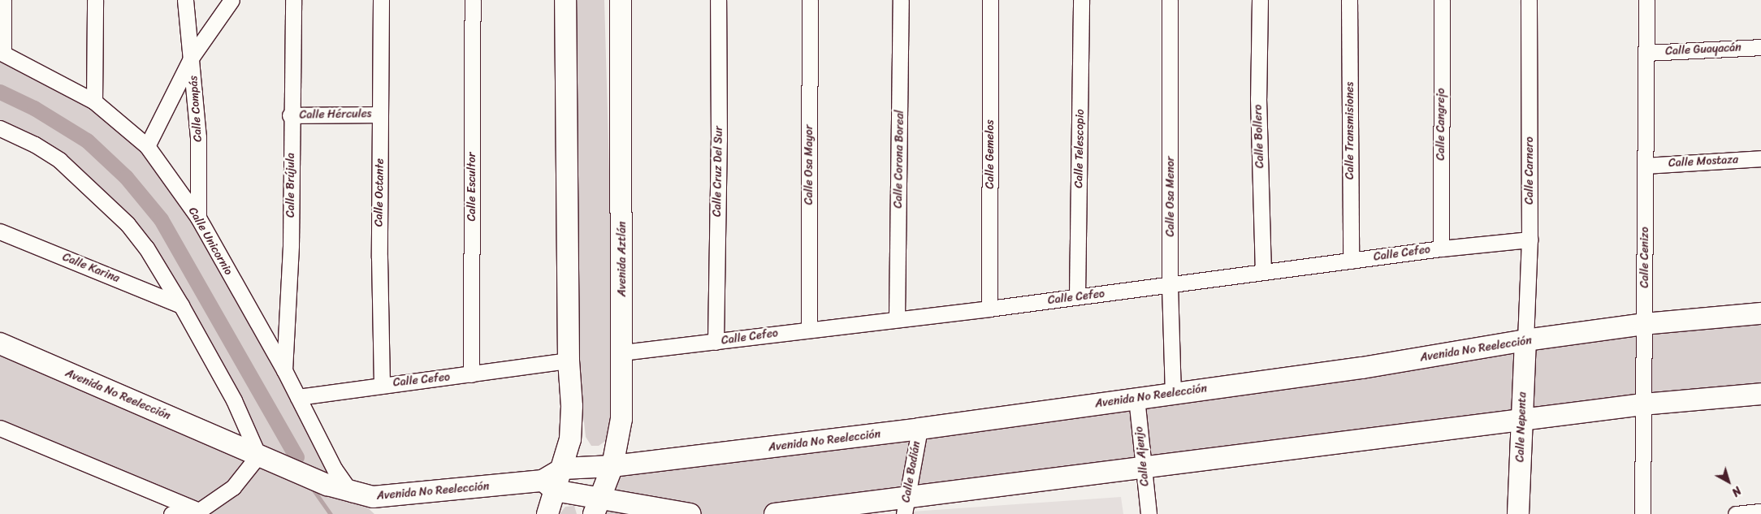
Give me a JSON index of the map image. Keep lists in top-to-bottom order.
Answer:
{
  "streets": {
    "main road": ["Avenida Aztlán", "Avenida No Reelección", "Calle Nepenta"],
    "street": [
      "Calle Guayacán",
      "Calle Compás",
      "Calle Hércules",
      "Calle Cangrejo",
      "Calle Transmisiones",
      "Calle Bollero",
      "Calle Telescopio",
      "Calle Gemelos",
      "Calle Corona Boreal",
      "Calle Mostaza",
      "Calle Osa Mayor",
      "Calle Carnero",
      "Calle Cruz Del Sur",
      "Calle Brújula",
      "Calle Escultor",
      "Calle Octante",
      "Calle Osa Menor",
      "Calle Unicornio",
      "Calle Cefeo",
      "Calle Cenizo",
      "Calle Karina",
      "Calle Ajenjo",
      "Calle Badián"
    ]
  },
  "crossings": [
    ["Calle Guayacán", "Calle Cenizo"],
    ["Calle Compás", "Calle Unicornio"],
    ["Calle Hércules", "Calle Brújula"],
    ["Calle Hércules", "Calle Octante"],
    ["Calle Cangrejo", "Calle Cefeo"],
    ["Calle Transmisiones", "Calle Cefeo"],
    ["Calle Bollero", "Calle Cefeo"],
    ["Calle Telescopio", "Calle Cefeo"],
    ["Calle Gemelos", "Calle Cefeo"],
    ["Calle Corona Boreal", "Calle Cefeo"],
    ["Calle Mostaza", "Calle Cenizo"],
    ["Calle Osa Mayor", "Calle Cefeo"],
    ["Calle Carnero", "Calle Cefeo"],
    ["Calle Carnero", "Avenida No Reelección"],
    ["Calle Carnero", "Calle Nepenta"],
    ["Calle Cruz Del Sur", "Calle Cefeo"],
    ["Calle Brújula", "Calle Unicornio"],
    ["Calle Escultor", "Calle Cefeo"],
    ["Calle Octante", "Calle Cefeo"],
    ["Calle Osa Menor", "Calle Cefeo"],
    ["Calle Osa Menor", "Avenida No Reelección"],
    ["Calle Unicornio", "Calle Cefeo"],
    ["Calle Unicornio", "Avenida No Reelección"],
    ["Calle Cefeo", "Avenida Aztlán"],
    ["Calle Cenizo", "Avenida No Reelección"],
    ["Avenida Aztlán", "Avenida No Reelección"],
    ["Avenida No Reelección", "Calle Nepenta"],
    ["Avenida No Reelección", "Calle Ajenjo"],
    ["Avenida No Reelección", "Calle Badián"]
  ],
  "north": "bottom right"
}
